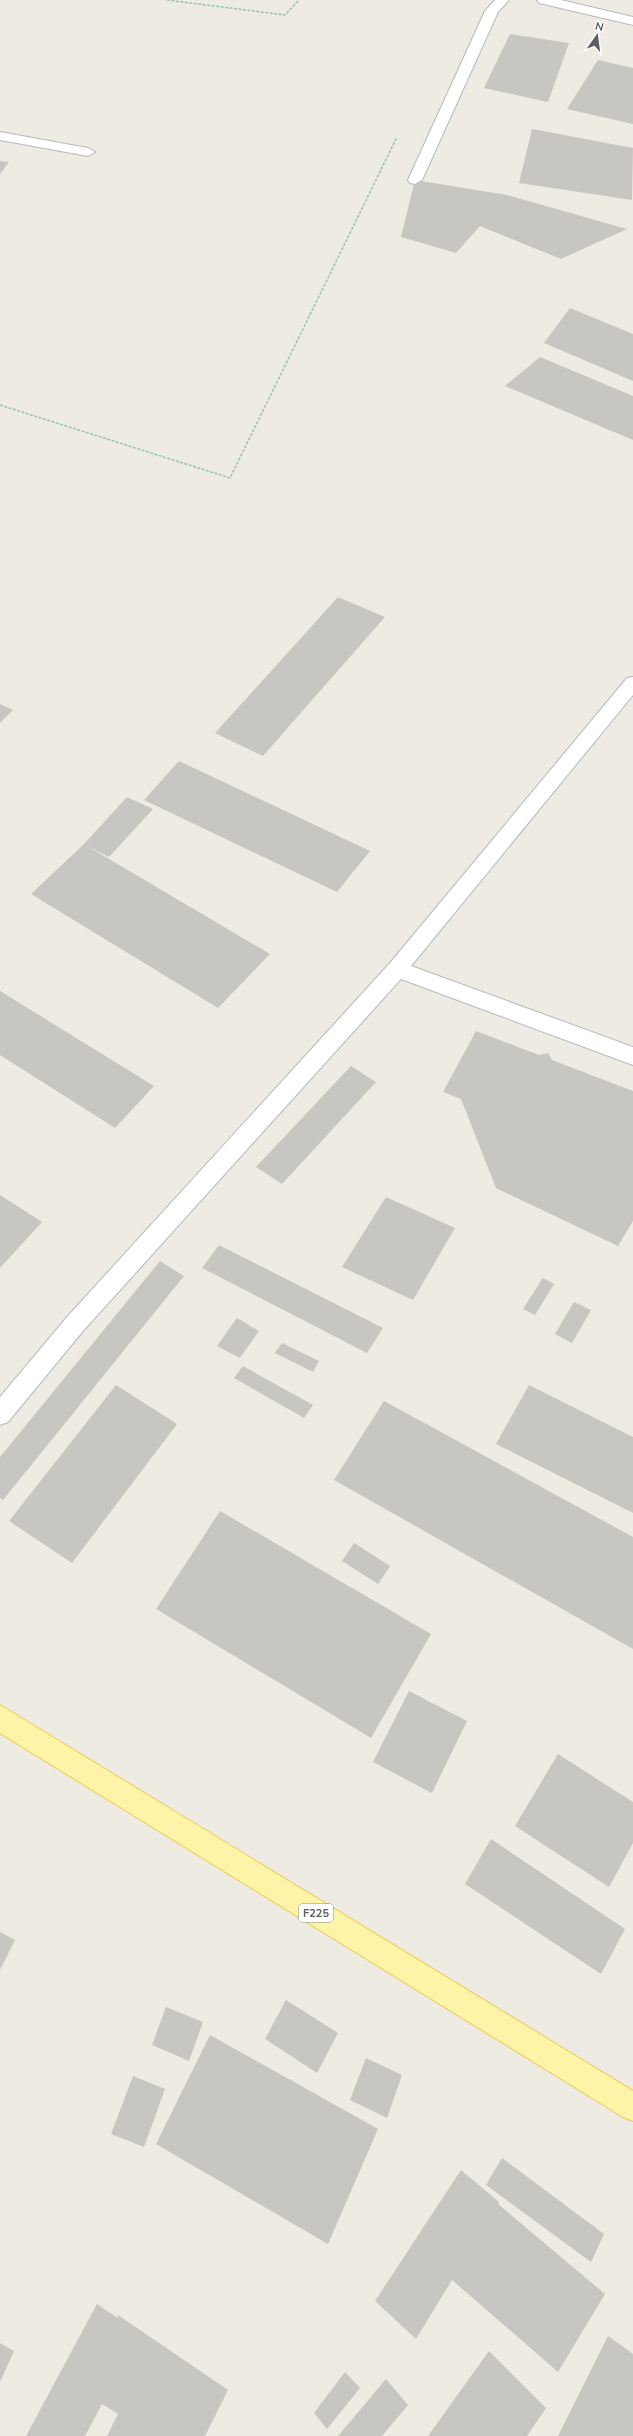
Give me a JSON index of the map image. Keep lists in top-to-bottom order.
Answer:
{
  "streets": {
    "main road": ["F225"]
  },
  "north": "top"
}
